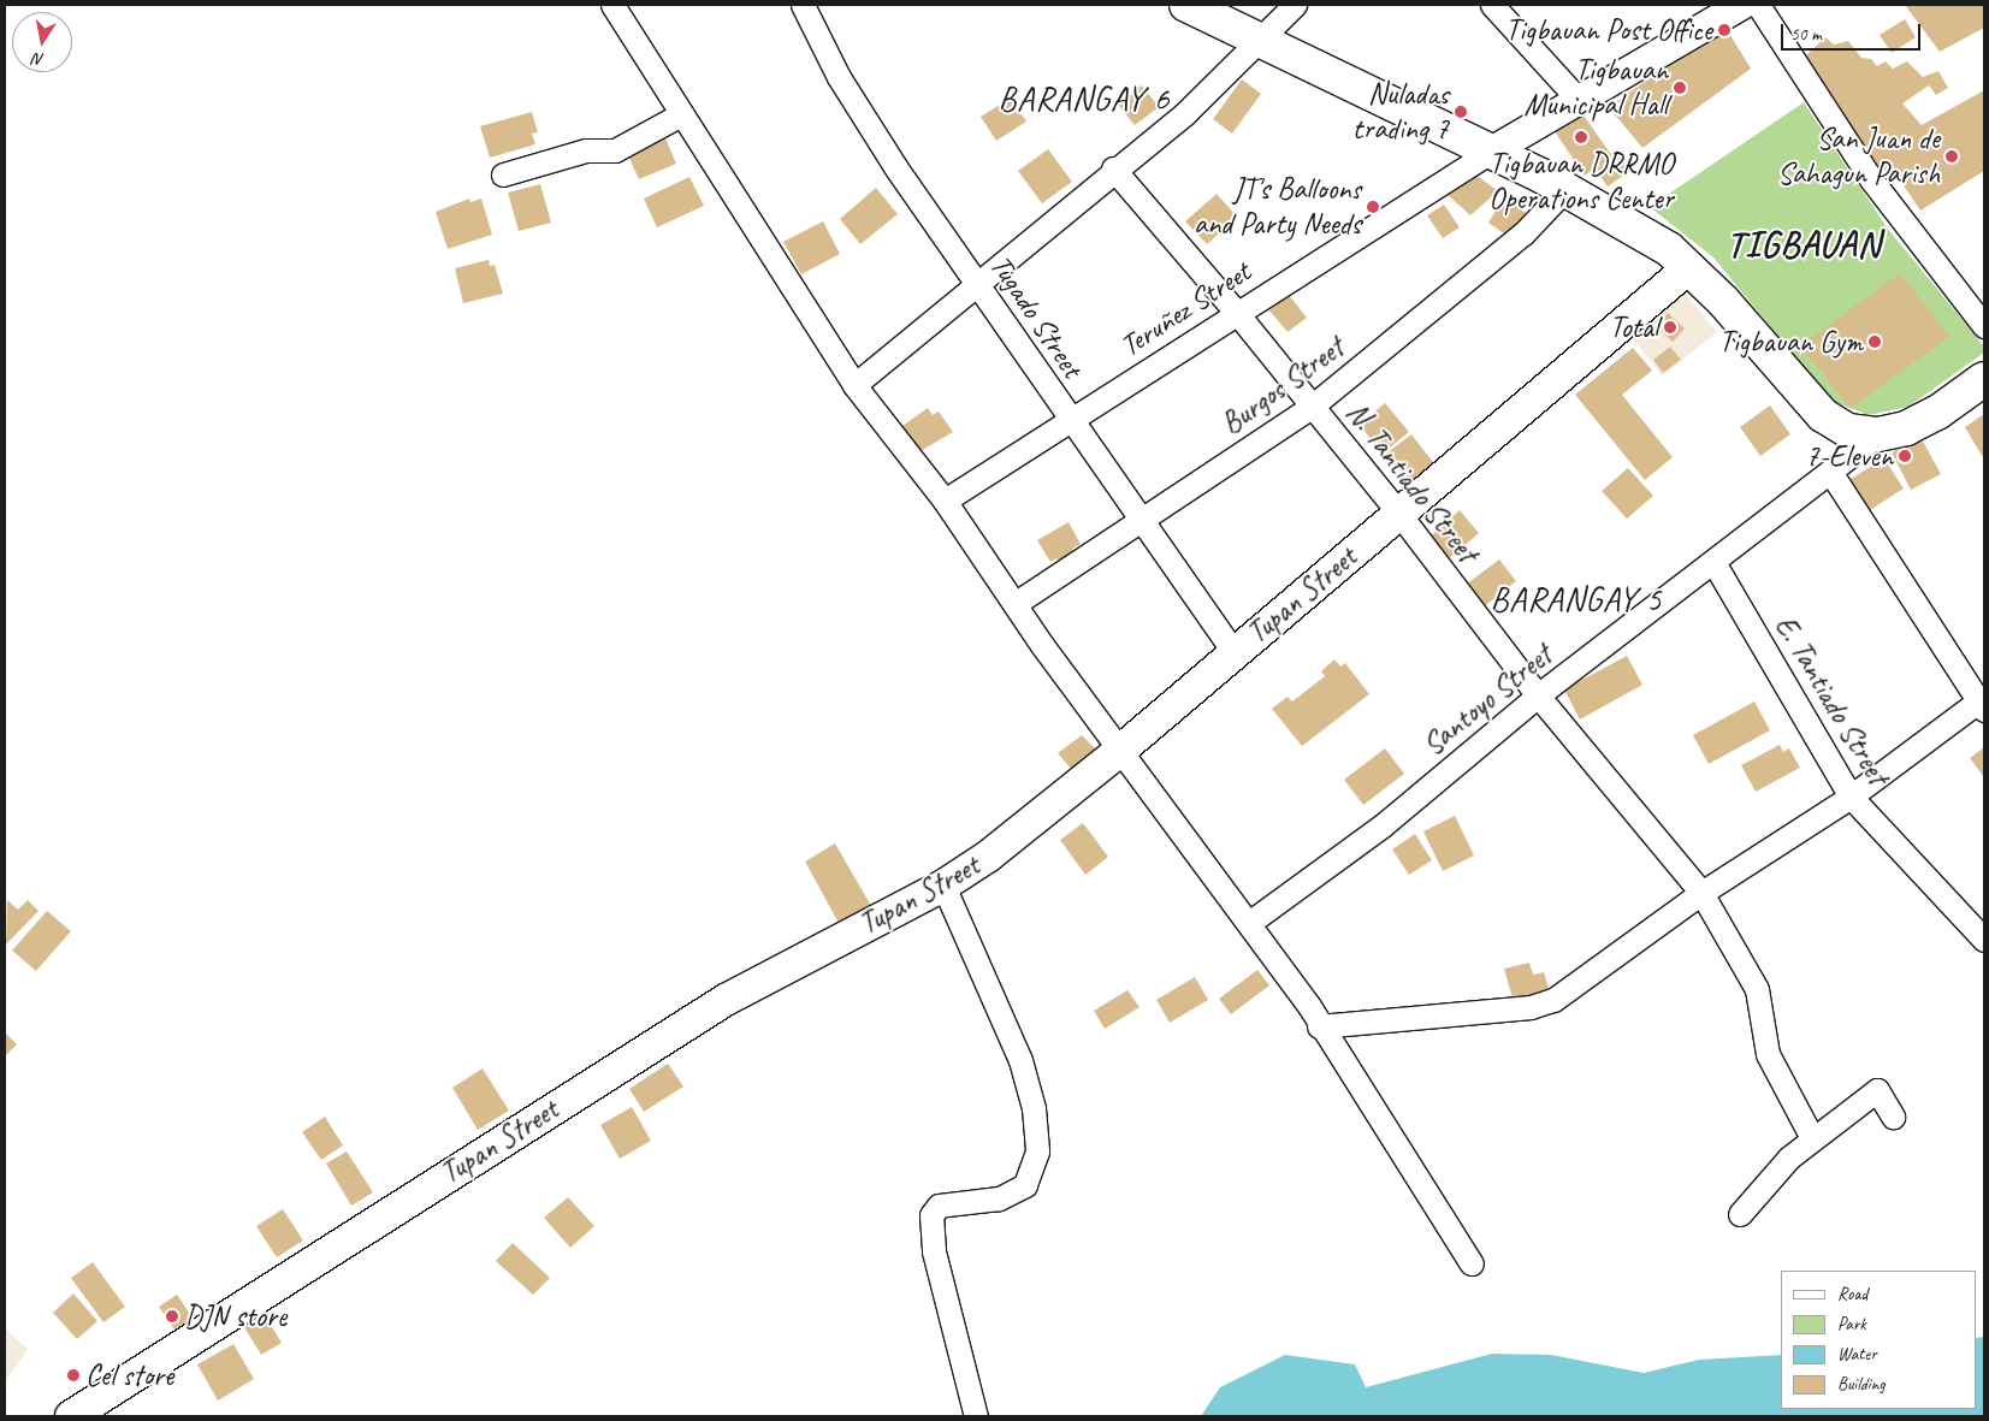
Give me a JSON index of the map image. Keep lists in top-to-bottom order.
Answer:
{
  "streets": {
    "main road": ["Tupan Street"],
    "street": [
      "Teruñez Street",
      "Tugado Street",
      "Burgos Street",
      "N. Tantiado Street",
      "Santoyo Street",
      "E. Tantiado Street"
    ]
  },
  "crossings": [
    ["Teruñez Street", "Tugado Street"],
    ["Teruñez Street", "N. Tantiado Street"],
    ["Tugado Street", "Burgos Street"],
    ["Tugado Street", "Tupan Street"],
    ["Burgos Street", "N. Tantiado Street"],
    ["N. Tantiado Street", "Tupan Street"],
    ["N. Tantiado Street", "Santoyo Street"],
    ["Santoyo Street", "E. Tantiado Street"]
  ],
  "districts": ["BARANGAY 6", "TIGBAUAN", "BARANGAY 5"],
  "places": [
    "Tigbauan Post Office",
    "Tigbauan Municipal Hall",
    "Nuladas trading 7",
    "Tigbauan DRRMO Operations Center",
    "San Juan de Sahagun Parish",
    "JT's Balloons and Party Needs",
    "Total",
    "Tigbauan Gym",
    "7-Eleven",
    "DJN store",
    "Cel store"
  ],
  "legend": [
    "Road",
    "Park",
    "Water",
    "Building"
  ],
  "scale_bar": "50 m",
  "north": "bottom"
}
